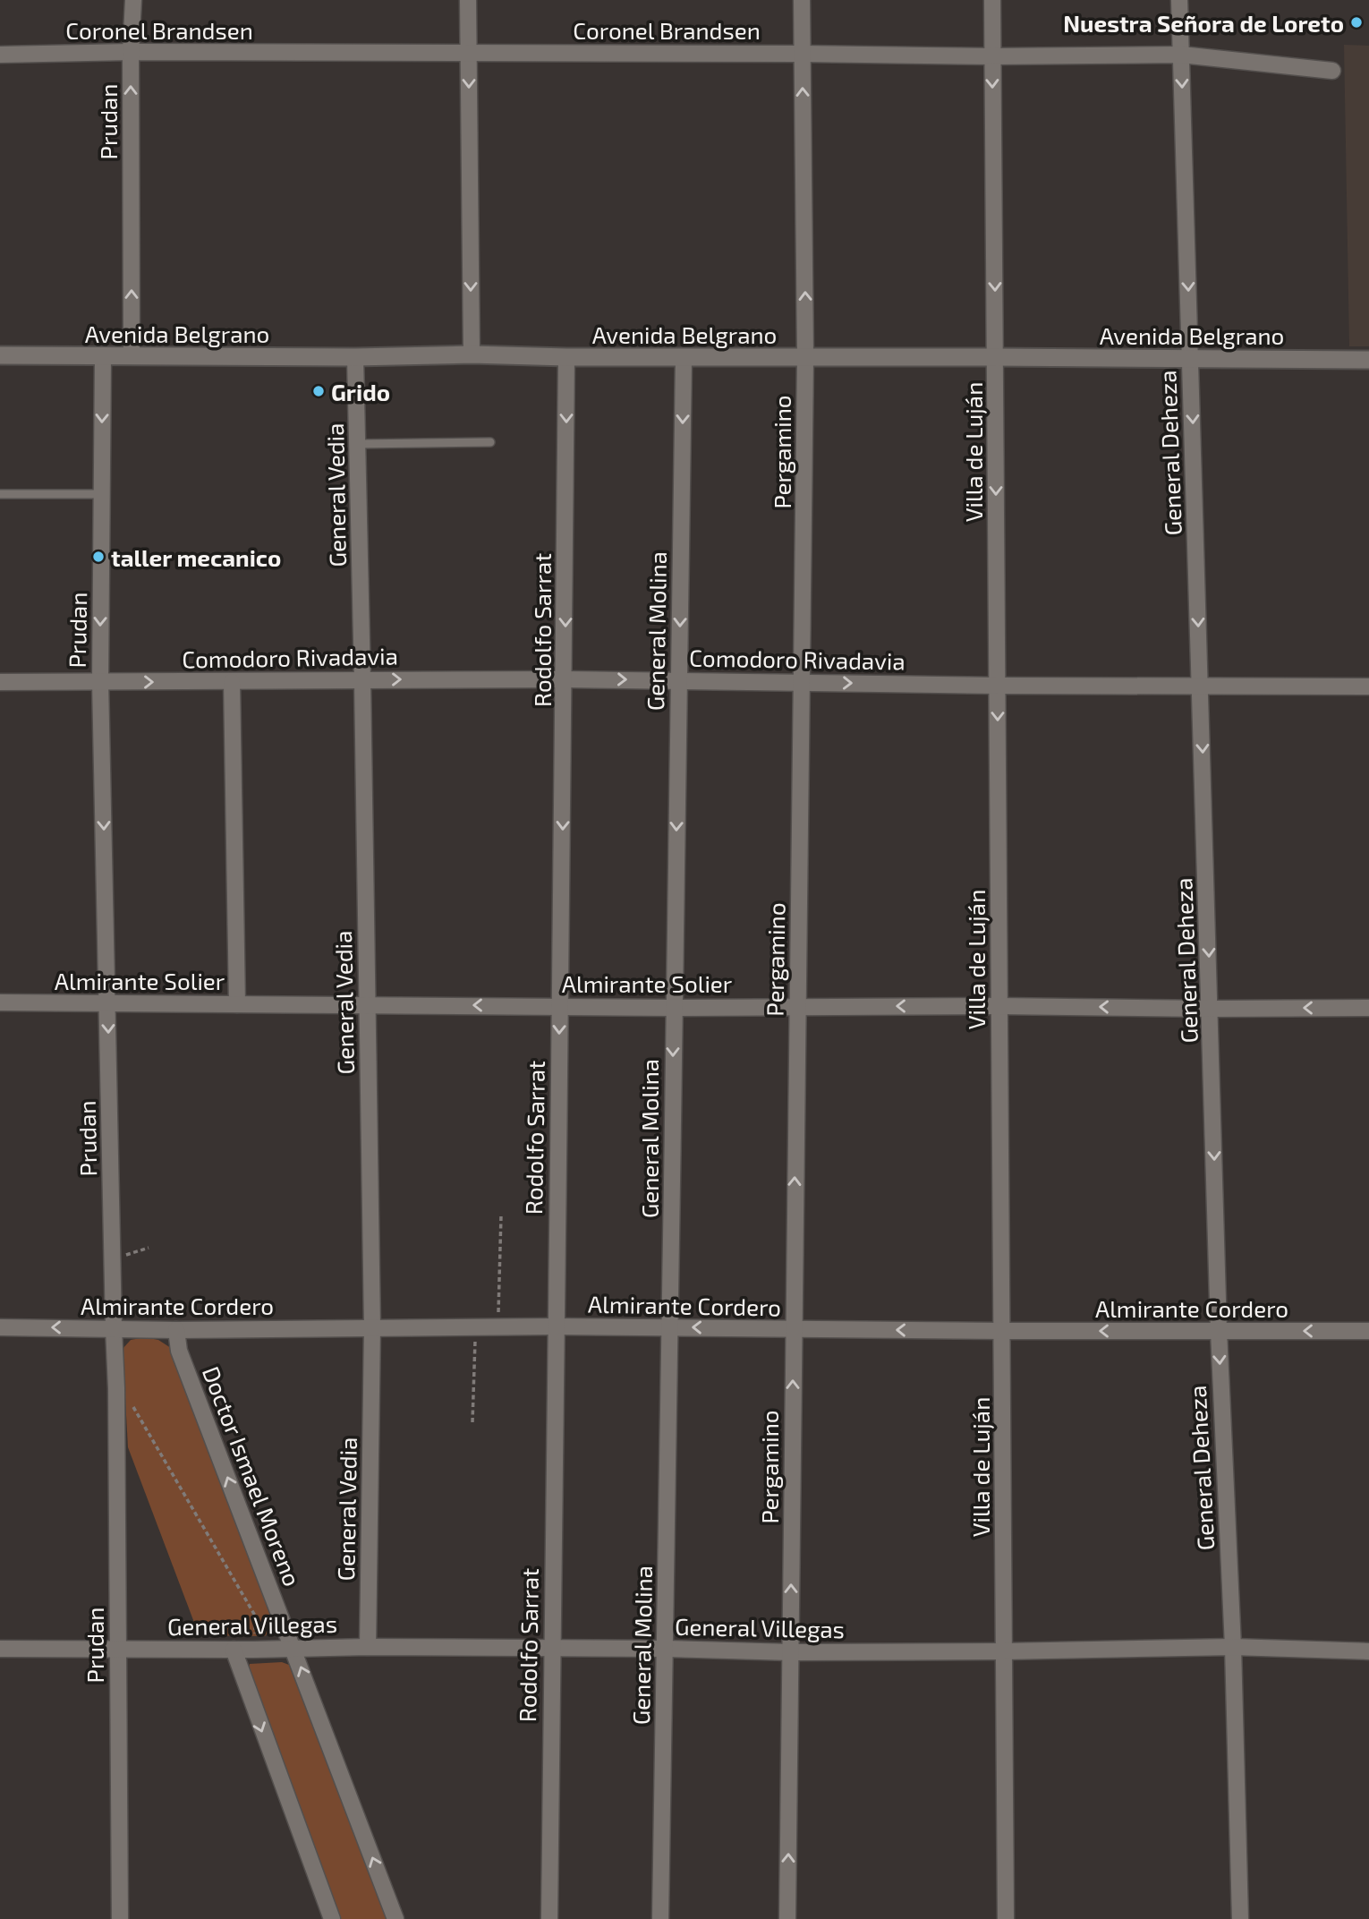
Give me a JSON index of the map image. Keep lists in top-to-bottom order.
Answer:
{
  "streets": {
    "street": [
      "Coronel Brandsen",
      "Prudan",
      "Avenida Belgrano",
      "Pergamino",
      "Villa de Luján",
      "General Deheza",
      "General Vedia",
      "Rodolfo Sarrat",
      "General Molina",
      "Comodoro Rivadavia",
      "Almirante Solier",
      "Almirante Cordero",
      "Doctor Ismael Moreno",
      "General Villegas"
    ]
  },
  "crossings": [
    ["Coronel Brandsen", "Prudan"],
    ["Coronel Brandsen", "Pergamino"],
    ["Coronel Brandsen", "Villa de Luján"],
    ["Coronel Brandsen", "General Deheza"],
    ["Prudan", "Avenida Belgrano"],
    ["Prudan", "Comodoro Rivadavia"],
    ["Prudan", "Almirante Solier"],
    ["Prudan", "Almirante Cordero"],
    ["Prudan", "General Villegas"],
    ["Avenida Belgrano", "Pergamino"],
    ["Avenida Belgrano", "Villa de Luján"],
    ["Avenida Belgrano", "General Deheza"],
    ["Avenida Belgrano", "General Vedia"],
    ["Avenida Belgrano", "Rodolfo Sarrat"],
    ["Avenida Belgrano", "General Molina"],
    ["Pergamino", "Comodoro Rivadavia"],
    ["Pergamino", "Almirante Solier"],
    ["Pergamino", "Almirante Cordero"],
    ["Pergamino", "General Villegas"],
    ["Villa de Luján", "Comodoro Rivadavia"],
    ["Villa de Luján", "Almirante Solier"],
    ["Villa de Luján", "Almirante Cordero"],
    ["Villa de Luján", "General Villegas"],
    ["General Deheza", "Comodoro Rivadavia"],
    ["General Deheza", "Almirante Solier"],
    ["General Deheza", "Almirante Cordero"],
    ["General Deheza", "General Villegas"],
    ["General Vedia", "Comodoro Rivadavia"],
    ["General Vedia", "Almirante Solier"],
    ["General Vedia", "Almirante Cordero"],
    ["General Vedia", "General Villegas"],
    ["Rodolfo Sarrat", "Comodoro Rivadavia"],
    ["Rodolfo Sarrat", "Almirante Solier"],
    ["Rodolfo Sarrat", "Almirante Cordero"],
    ["Rodolfo Sarrat", "General Villegas"],
    ["General Molina", "Comodoro Rivadavia"],
    ["General Molina", "Almirante Solier"],
    ["General Molina", "Almirante Cordero"],
    ["General Molina", "General Villegas"],
    ["Almirante Cordero", "Doctor Ismael Moreno"],
    ["Doctor Ismael Moreno", "General Villegas"]
  ],
  "one_way": [
    "Pergamino",
    "Villa de Luján",
    "General Deheza",
    "Rodolfo Sarrat",
    "General Molina",
    "Comodoro Rivadavia",
    "Almirante Solier",
    "Almirante Cordero"
  ],
  "places": ["Nuestra Señora de Loreto", "Grido", "taller mecanico"]
}
